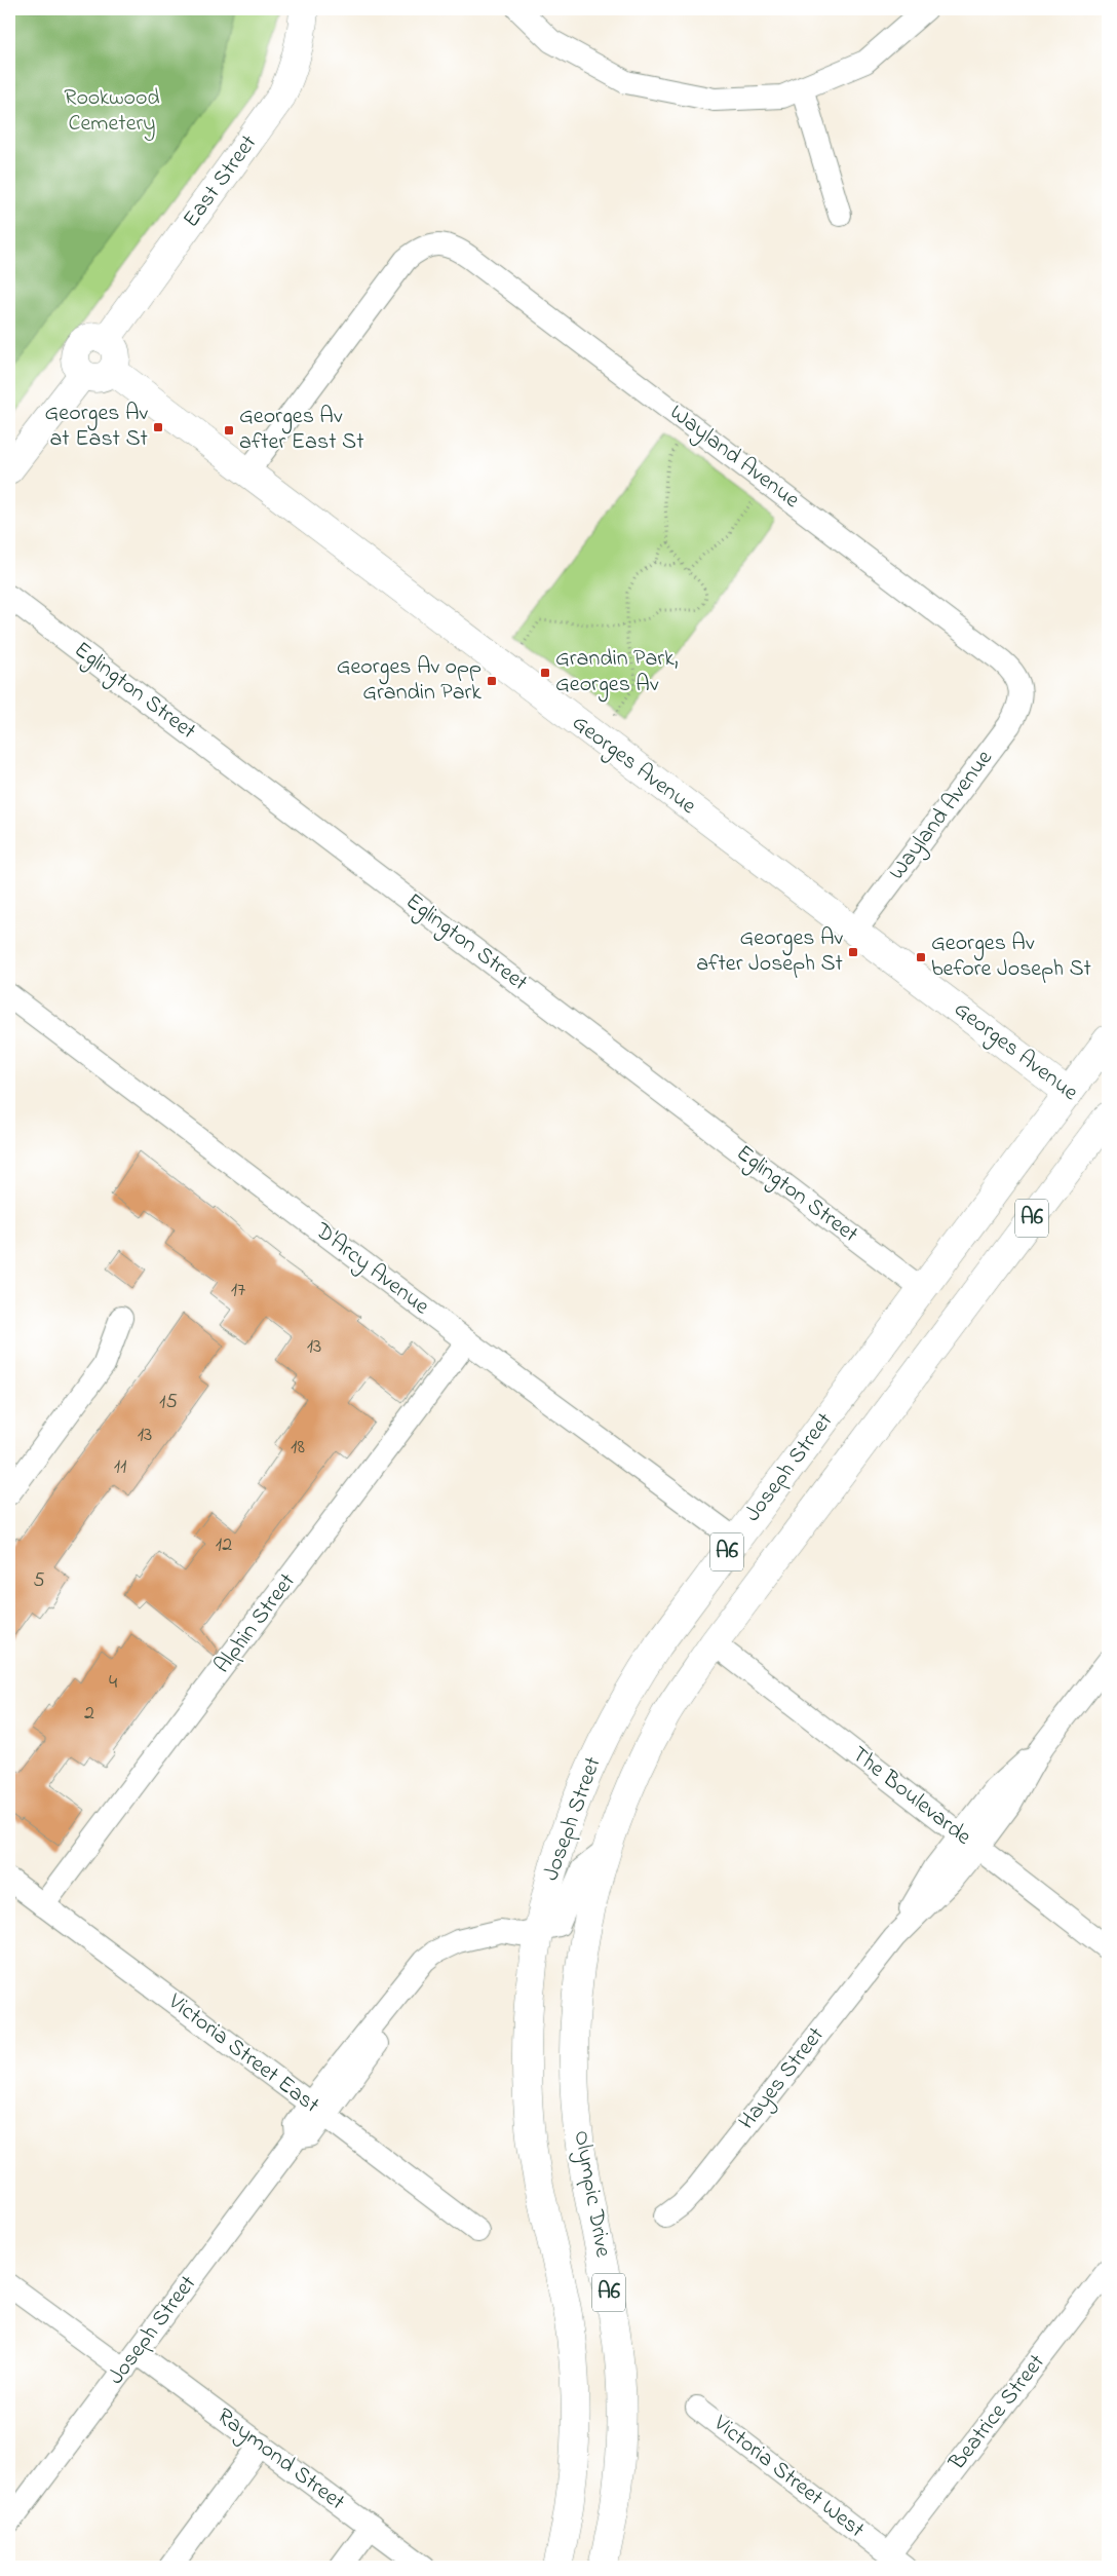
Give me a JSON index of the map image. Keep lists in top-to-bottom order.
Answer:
{
  "streets": {
    "main road": [
      "East Street",
      "Georges Avenue",
      "A6",
      "Joseph Street",
      "Olympic Drive"
    ],
    "street": [
      "Wayland Avenue",
      "Eglington Street",
      "D'Arcy Avenue",
      "Alphin Street",
      "The Boulevarde",
      "Victoria Street East",
      "Hayes Street",
      "Beatrice Street",
      "Raymond Street",
      "Victoria Street West"
    ]
  },
  "crossings": [
    ["East Street", "Georges Avenue"],
    ["Wayland Avenue", "Georges Avenue"],
    ["Eglington Street", "Joseph Street"],
    ["Georges Avenue", "Joseph Street"],
    ["D'Arcy Avenue", "Joseph Street"],
    ["D'Arcy Avenue", "Alphin Street"],
    ["Joseph Street", "The Boulevarde"],
    ["Joseph Street", "Victoria Street East"],
    ["Joseph Street", "Olympic Drive"],
    ["Joseph Street", "Raymond Street"],
    ["Alphin Street", "Victoria Street East"],
    ["The Boulevarde", "Hayes Street"],
    ["Beatrice Street", "Victoria Street West"]
  ],
  "parks": ["Rookwood Cemetery"],
  "places": {
    "transit": [
      "Georges Av at East St",
      "Georges Av after East St",
      "Grandin Park, Georges Av",
      "Georges Av opp Grandin Park",
      "Georges Av after Joseph St",
      "Georges Av before Joseph St"
    ]
  },
  "house_numbers": [
    "17",
    "13",
    "15",
    "13",
    "18",
    "11",
    "12",
    "5",
    "4",
    "2"
  ]
}
